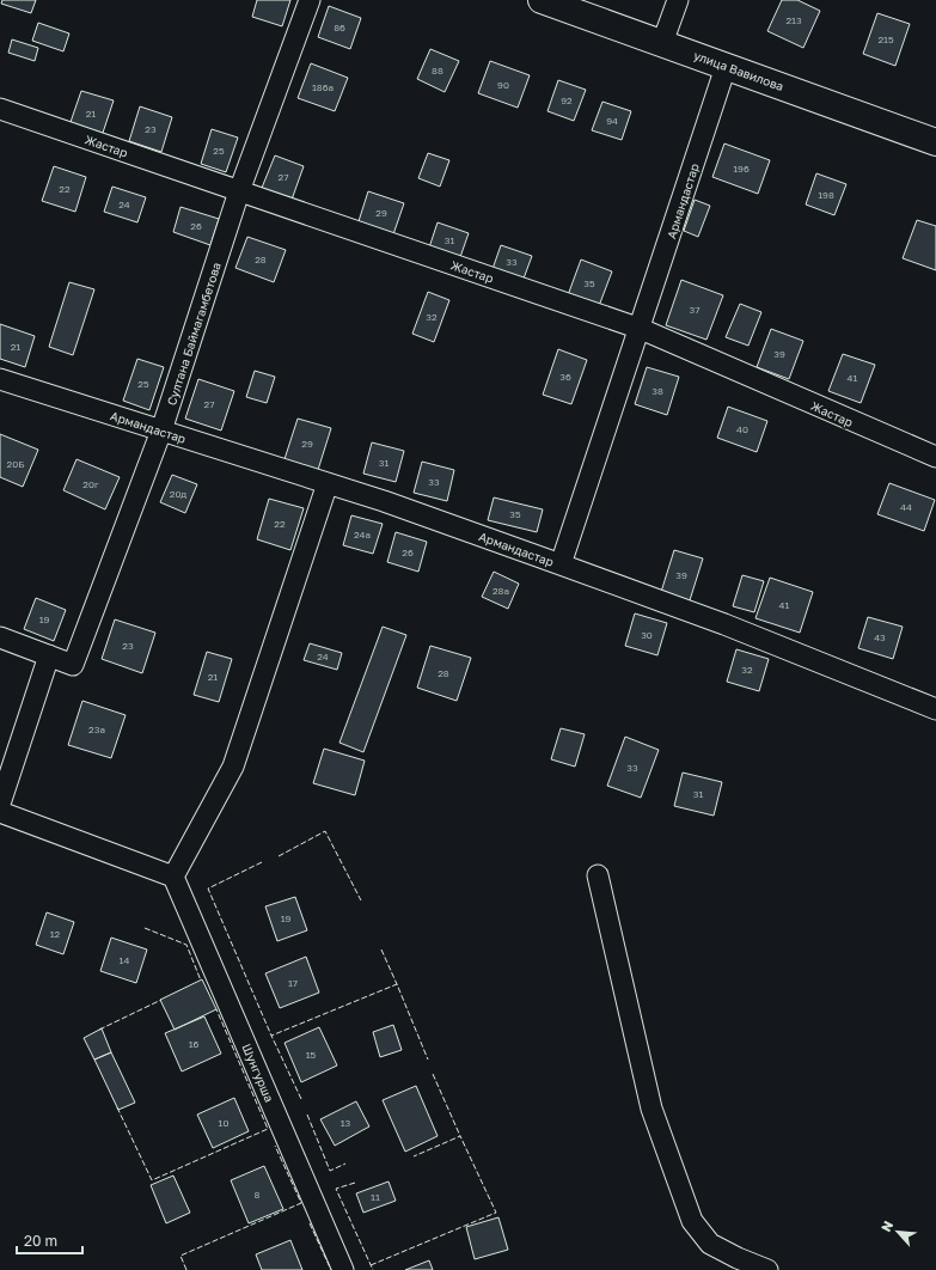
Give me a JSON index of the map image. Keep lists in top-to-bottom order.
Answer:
{
  "streets": {
    "street": [
      "улица Вавилова",
      "Жастар",
      "Армандастар",
      "Султана Баймагамбетова",
      "Шунгурша"
    ]
  },
  "crossings": [
    ["улица Вавилова", "Армандастар"],
    ["Жастар", "Армандастар"],
    ["Жастар", "Султана Баймагамбетова"],
    ["Армандастар", "Султана Баймагамбетова"]
  ],
  "house_numbers": [
    "213",
    "86",
    "215",
    "88",
    "90",
    "186а",
    "92",
    "21",
    "94",
    "23",
    "25",
    "196",
    "27",
    "22",
    "198",
    "24",
    "29",
    "26",
    "31",
    "28",
    "33",
    "35",
    "37",
    "32",
    "21",
    "39",
    "36",
    "41",
    "25",
    "38",
    "27",
    "40",
    "29",
    "31",
    "20Б",
    "33",
    "20г",
    "20д",
    "44",
    "35",
    "22",
    "24а",
    "26",
    "39",
    "28а",
    "41",
    "19",
    "30",
    "43",
    "23",
    "24",
    "32",
    "28",
    "21",
    "23а",
    "33",
    "31",
    "19",
    "12",
    "14",
    "17",
    "16",
    "15",
    "10",
    "13",
    "8",
    "11"
  ],
  "scale_bar": "20 m",
  "north": "top left"
}
